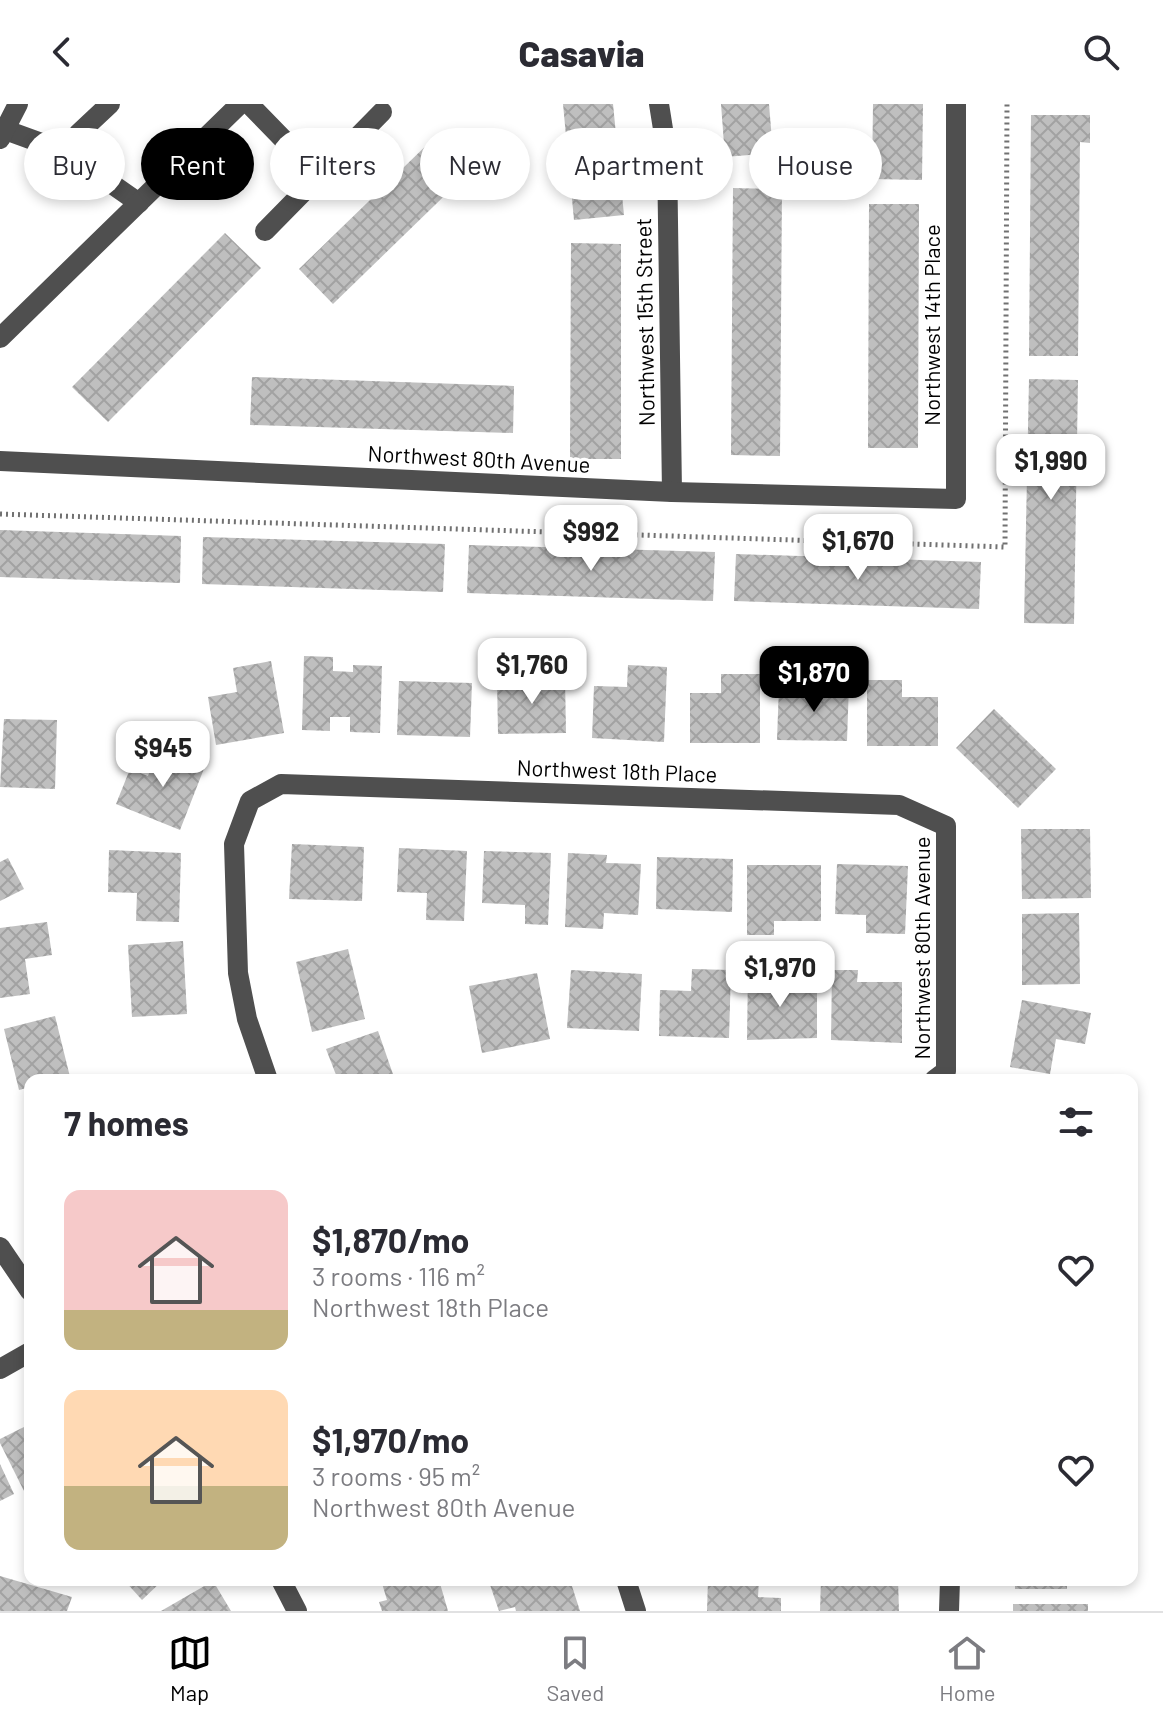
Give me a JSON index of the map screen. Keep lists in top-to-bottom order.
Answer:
{
  "streets": {
    "street": [
      "Northwest 15th Street",
      "Northwest 14th Place",
      "Northwest 80th Avenue",
      "Northwest 18th Place"
    ]
  },
  "crossings": [
    ["Northwest 15th Street", "Northwest 80th Avenue"],
    ["Northwest 14th Place", "Northwest 80th Avenue"],
    ["Northwest 80th Avenue", "Northwest 18th Place"]
  ],
  "page": {
    "header": "Casavia",
    "chip": [
      "Buy",
      "Rent",
      "Filters",
      "New",
      "Apartment",
      "House"
    ],
    "price": [
      "$1,990",
      "$992",
      "$1,670",
      "$1,760",
      "$1,870",
      "$945",
      "$1,970"
    ],
    "heading": "7 homes",
    "list": [
      {
        "name": "$1,870/mo",
        "note": "3 rooms · 116 m² · Northwest 18th Place"
      },
      {
        "name": "$1,970/mo",
        "note": "3 rooms · 95 m² · Northwest 80th Avenue"
      }
    ],
    "tabs": ["Map", "Saved", "Home"]
  }
}
